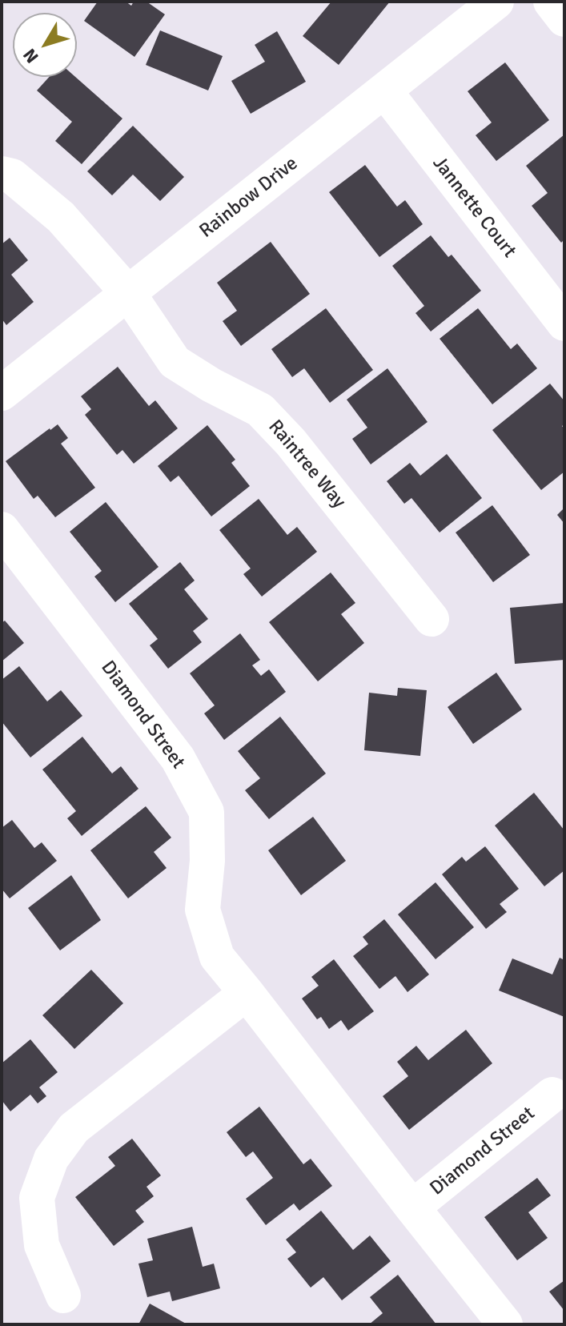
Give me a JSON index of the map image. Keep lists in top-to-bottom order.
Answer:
{
  "streets": {
    "street": [
      "Rainbow Drive",
      "Jannette Court",
      "Raintree Way",
      "Diamond Street"
    ]
  },
  "crossings": [
    ["Rainbow Drive", "Jannette Court"],
    ["Rainbow Drive", "Raintree Way"]
  ],
  "north": "bottom left"
}
